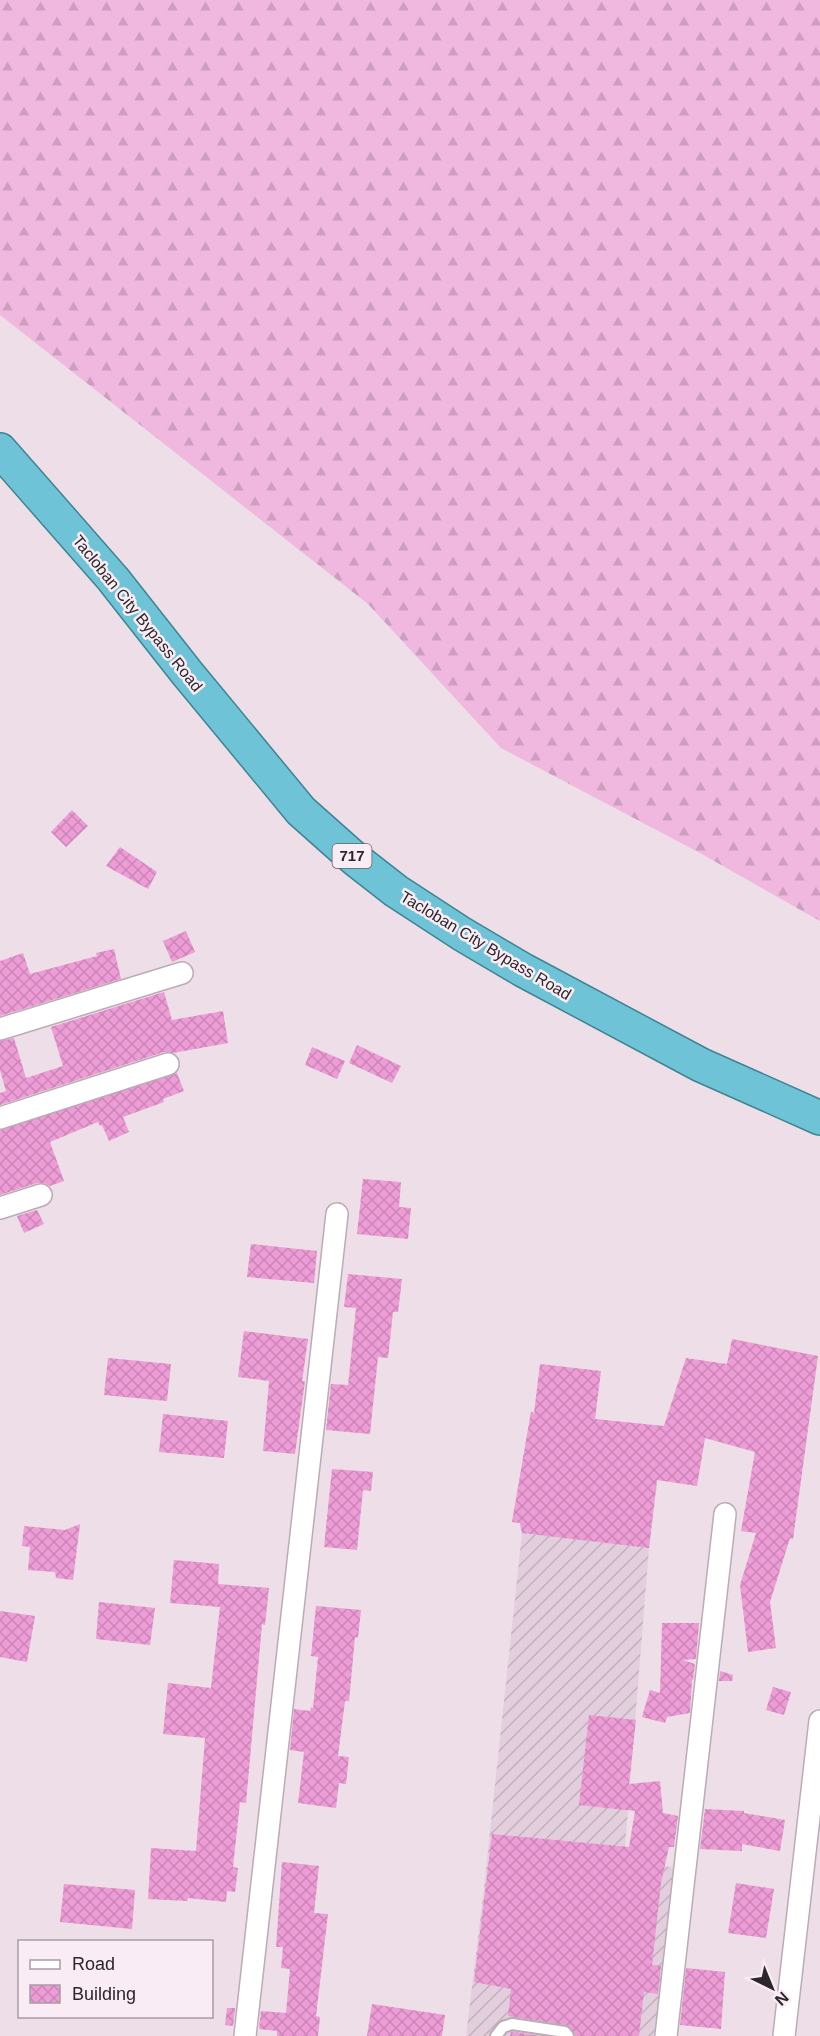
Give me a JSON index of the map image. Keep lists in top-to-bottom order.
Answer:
{
  "streets": {
    "highway": ["Tacloban City Bypass Road", "717"]
  },
  "legend": ["Road", "Building"],
  "north": "bottom right"
}
